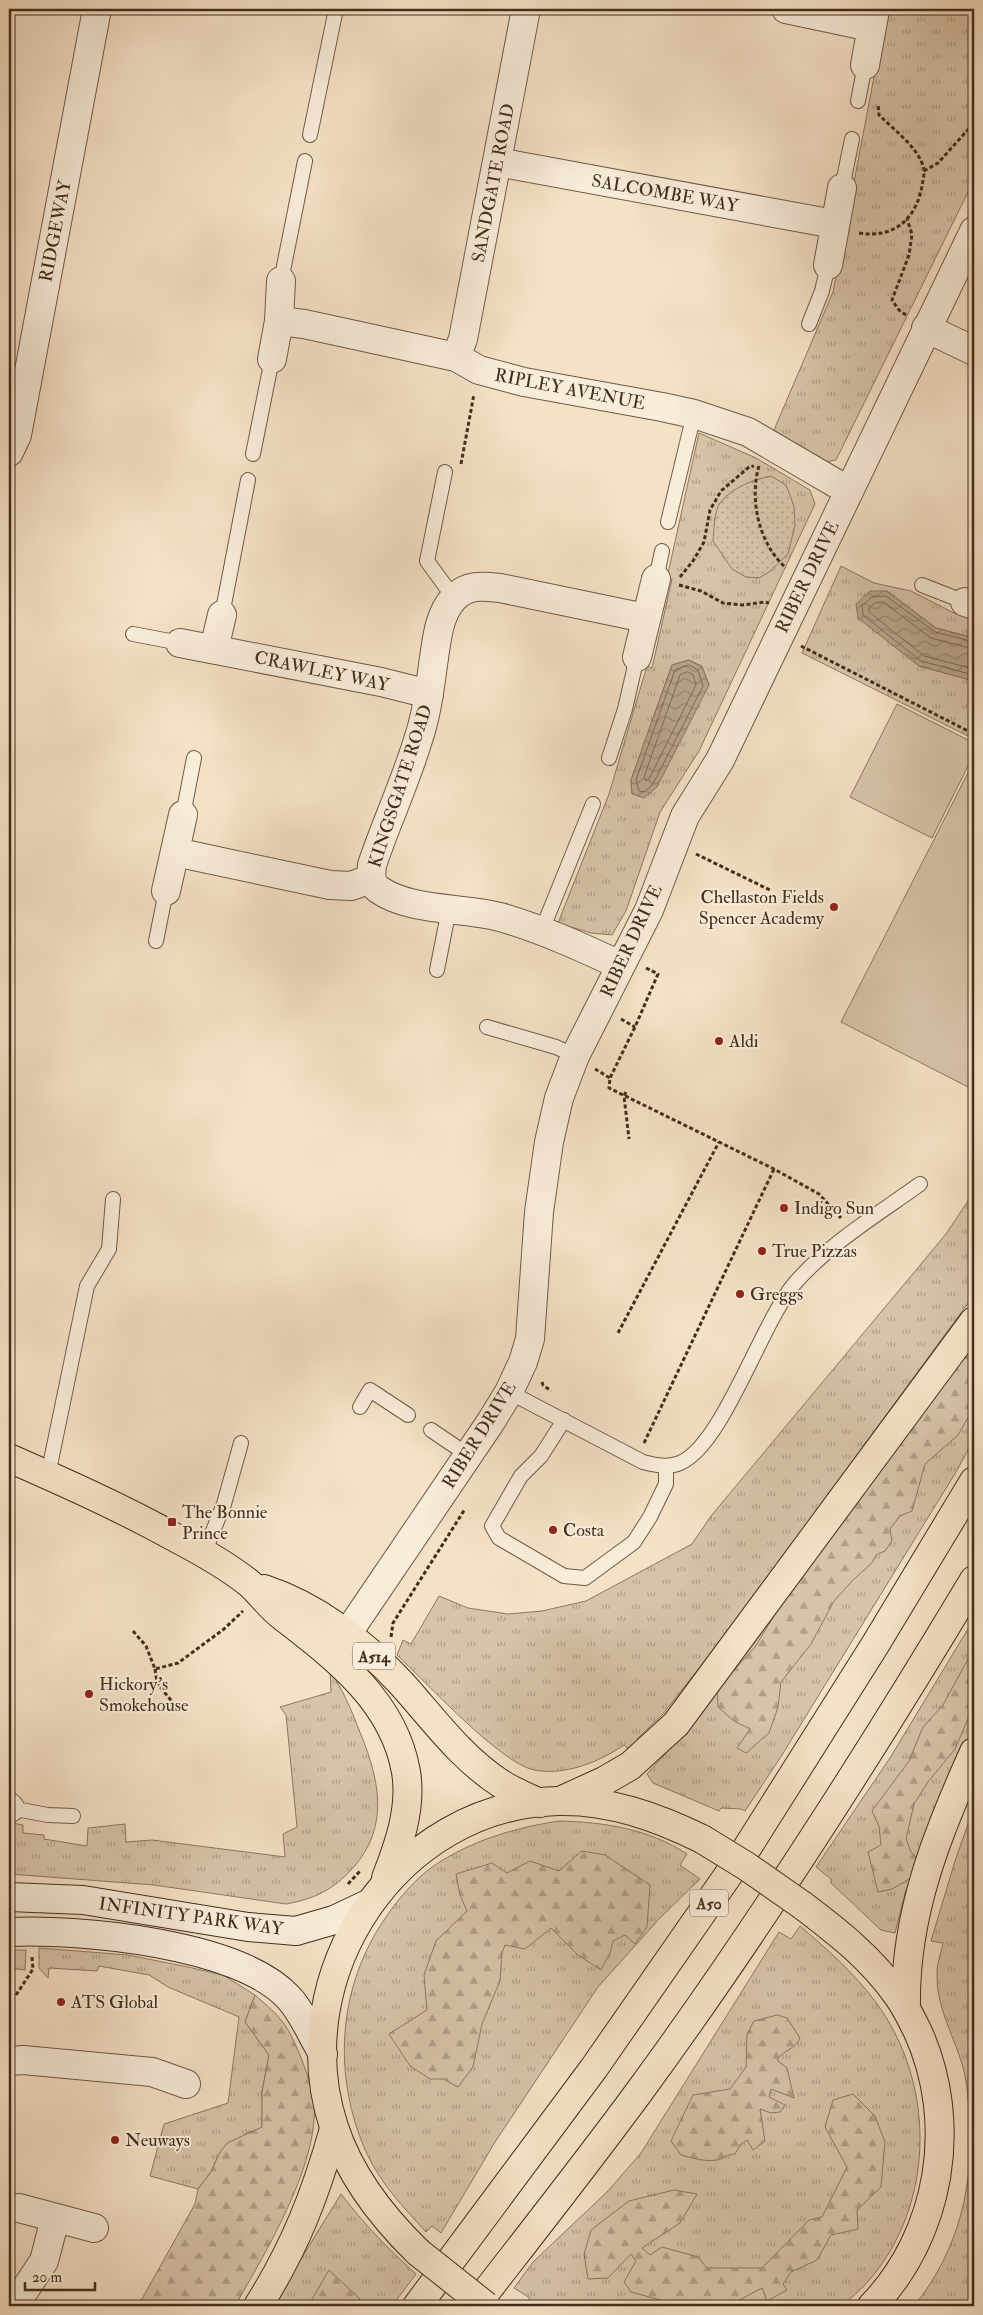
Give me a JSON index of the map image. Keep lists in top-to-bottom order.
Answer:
{
  "streets": {
    "main road": ["A514", "A50"],
    "street": [
      "SANDGATE ROAD",
      "SALCOMBE WAY",
      "RIDGEWAY",
      "RIPLEY AVENUE",
      "RIBER DRIVE",
      "CRAWLEY WAY",
      "KINGSGATE ROAD",
      "INFINITY PARK WAY"
    ]
  },
  "crossings": [
    ["SANDGATE ROAD", "SALCOMBE WAY"],
    ["SANDGATE ROAD", "RIPLEY AVENUE"],
    ["RIPLEY AVENUE", "RIBER DRIVE"],
    ["RIBER DRIVE", "KINGSGATE ROAD"],
    ["RIBER DRIVE", "A514"],
    ["CRAWLEY WAY", "KINGSGATE ROAD"],
    ["A514", "INFINITY PARK WAY"]
  ],
  "places": {
    "other": [
      "Chellaston Fields Spencer Academy",
      "Aldi",
      "Indigo Sun",
      "True Pizzas",
      "Greggs",
      "Costa",
      "Hickory's Smokehouse",
      "ATS Global",
      "Neuways"
    ],
    "transit": ["The Bonnie Prince"]
  },
  "scale_bar": "20 m"
}
